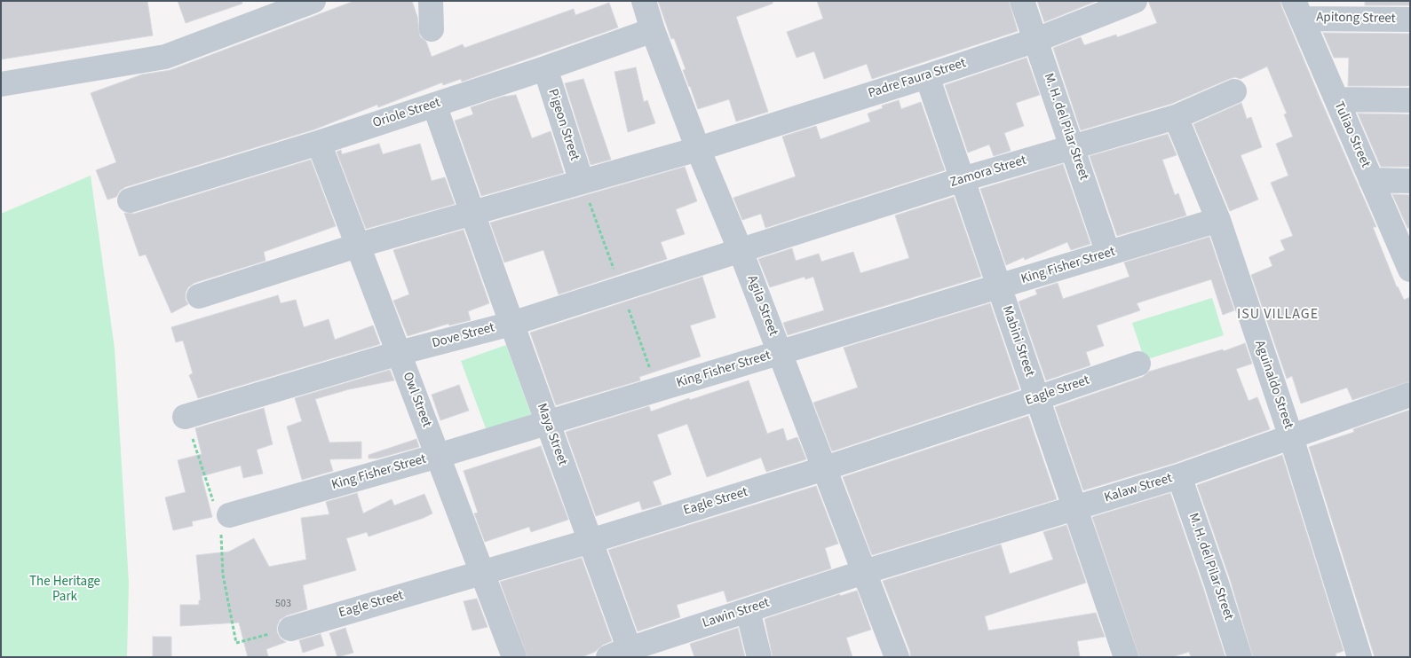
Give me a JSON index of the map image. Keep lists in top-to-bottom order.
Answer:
{
  "streets": {
    "street": [
      "Apitong Street",
      "Padre Faura Street",
      "Oriole Street",
      "Pigeon Street",
      "M. H. del Pilar Street",
      "Tuliao Street",
      "Zamora Street",
      "King Fisher Street",
      "Agila Street",
      "Dove Street",
      "Mabini Street",
      "Aguinaldo Street",
      "Eagle Street",
      "Owl Street",
      "Maya Street",
      "Kalaw Street",
      "Lawin Street"
    ]
  },
  "crossings": [
    ["Apitong Street", "Tuliao Street"],
    ["Padre Faura Street", "M. H. del Pilar Street"],
    ["Padre Faura Street", "Agila Street"],
    ["Padre Faura Street", "Mabini Street"],
    ["Oriole Street", "Pigeon Street"],
    ["Oriole Street", "Agila Street"],
    ["Oriole Street", "Owl Street"],
    ["Oriole Street", "Maya Street"],
    ["M. H. del Pilar Street", "Zamora Street"],
    ["M. H. del Pilar Street", "King Fisher Street"],
    ["M. H. del Pilar Street", "Kalaw Street"],
    ["Zamora Street", "Agila Street"],
    ["Zamora Street", "Dove Street"],
    ["Zamora Street", "Mabini Street"],
    ["Zamora Street", "Aguinaldo Street"],
    ["King Fisher Street", "Agila Street"],
    ["King Fisher Street", "Mabini Street"],
    ["King Fisher Street", "Aguinaldo Street"],
    ["King Fisher Street", "Owl Street"],
    ["King Fisher Street", "Maya Street"],
    ["Agila Street", "Dove Street"],
    ["Agila Street", "Eagle Street"],
    ["Agila Street", "Kalaw Street"],
    ["Agila Street", "Lawin Street"],
    ["Dove Street", "Owl Street"],
    ["Dove Street", "Maya Street"],
    ["Mabini Street", "Eagle Street"],
    ["Mabini Street", "Kalaw Street"],
    ["Aguinaldo Street", "Kalaw Street"],
    ["Eagle Street", "Owl Street"],
    ["Eagle Street", "Maya Street"],
    ["Maya Street", "Lawin Street"],
    ["Kalaw Street", "Lawin Street"]
  ],
  "districts": ["ISU VILLAGE"],
  "parks": ["The Heritage Park"],
  "house_numbers": ["503"]
}
